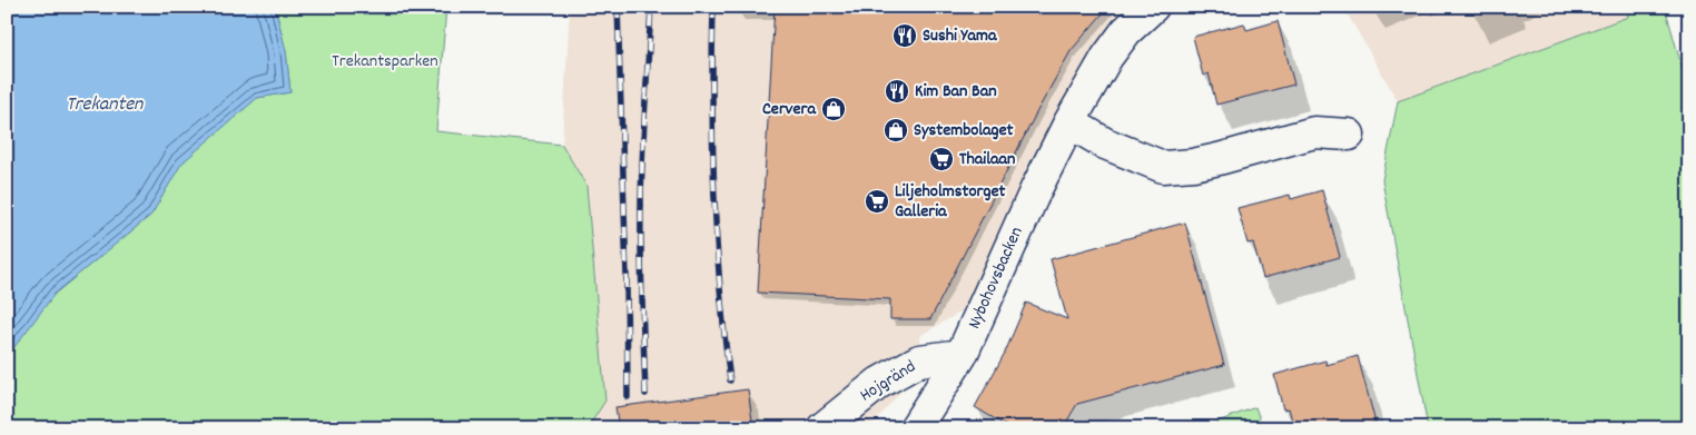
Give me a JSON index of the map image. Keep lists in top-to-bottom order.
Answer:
{
  "streets": {
    "street": ["Nybohovsbacken", "Hojgränd"]
  },
  "crossings": [
    ["Nybohovsbacken", "Hojgränd"]
  ],
  "water": ["Trekanten"],
  "parks": ["Trekantsparken"],
  "places": {
    "restaurant": ["Sushi Yama", "Kim Ban Ban"],
    "shop": ["Cervera", "Systembolaget"],
    "supermarket": ["Thailaan", "Liljeholmstorget Galleria"]
  }
}
